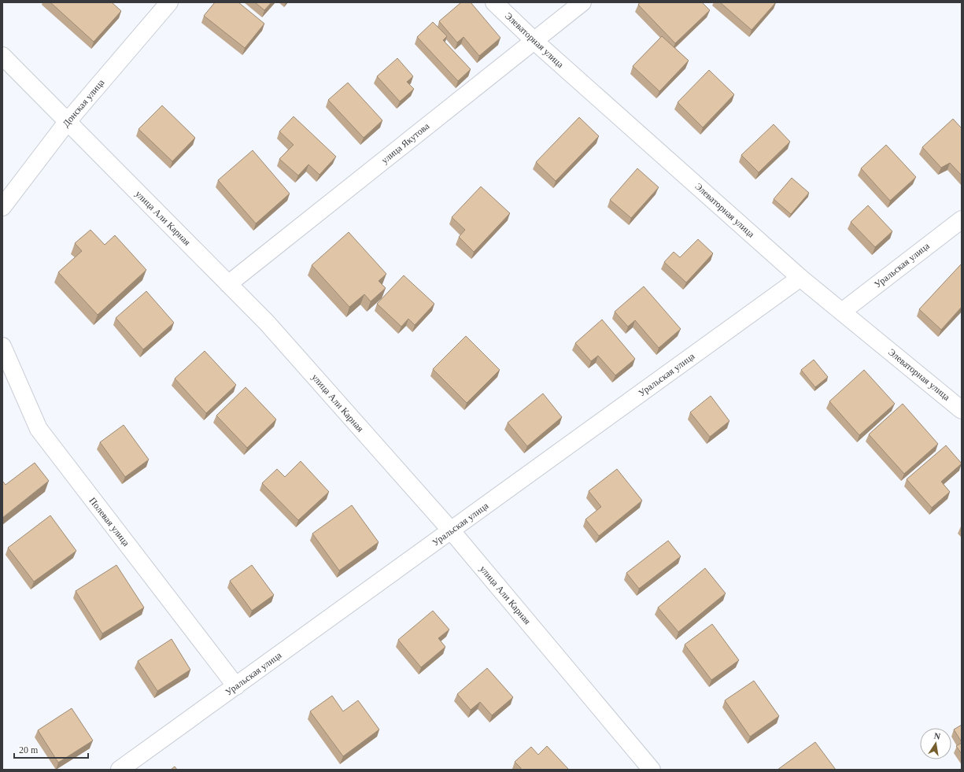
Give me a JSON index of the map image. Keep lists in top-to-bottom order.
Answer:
{
  "streets": {
    "street": [
      "Элеваторная улица",
      "Донская улица",
      "улица Якутова",
      "улица Али Карная",
      "Уральская улица",
      "Полевая улица"
    ]
  },
  "crossings": [
    ["Элеваторная улица", "улица Якутова"],
    ["Элеваторная улица", "Уральская улица"],
    ["Донская улица", "улица Али Карная"],
    ["улица Якутова", "улица Али Карная"],
    ["улица Али Карная", "Уральская улица"],
    ["Уральская улица", "Полевая улица"]
  ],
  "scale_bar": "20 m",
  "north": "top"
}
